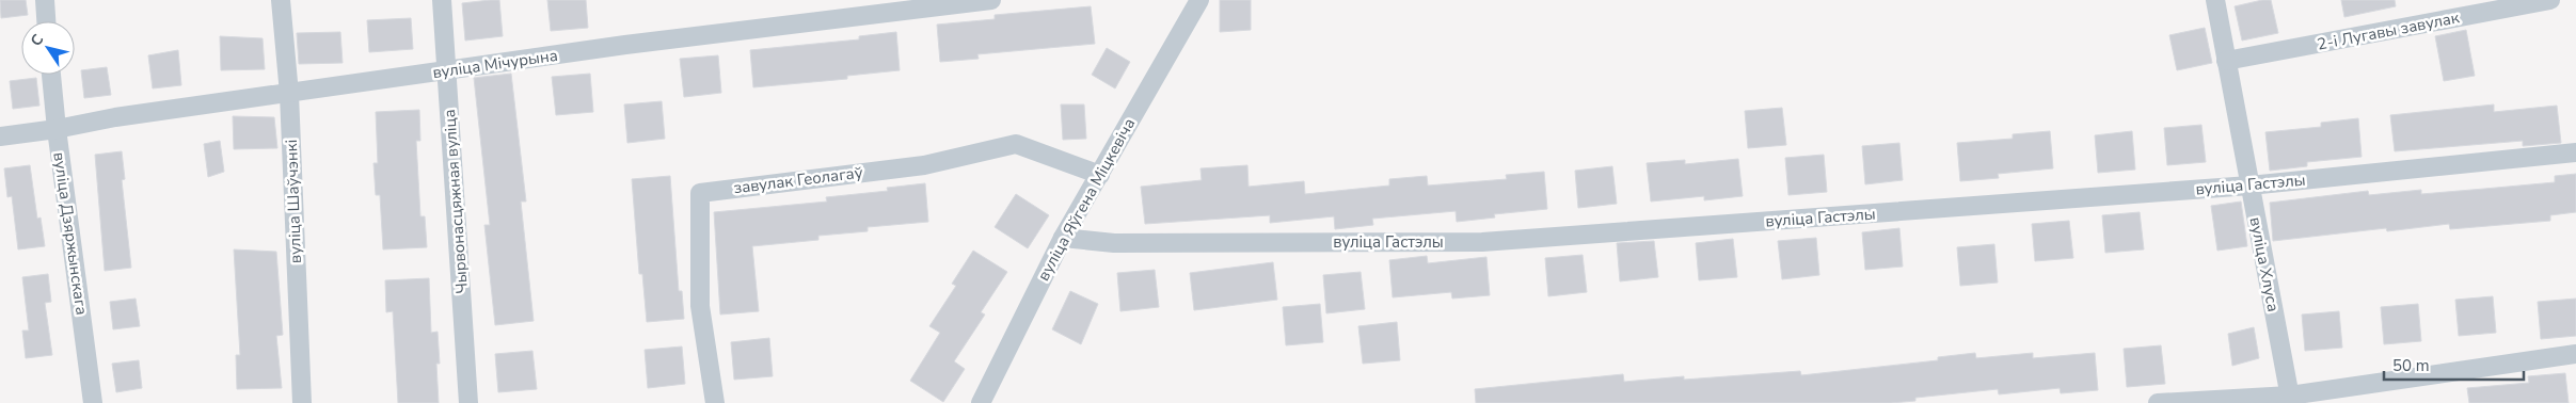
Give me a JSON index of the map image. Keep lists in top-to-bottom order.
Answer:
{
  "streets": {
    "street": [
      "2-і Лугавы завулак",
      "вуліца Мічурына",
      "завулак Геолагаў",
      "вуліца Гастэлы",
      "вуліца Яўгена Міцкевіча",
      "вуліца Шаўчэнкі",
      "Чырвонасцяжная вуліца",
      "вуліца Дзяржынскага",
      "вуліца Хлуса"
    ]
  },
  "crossings": [
    ["2-і Лугавы завулак", "вуліца Хлуса"],
    ["вуліца Мічурына", "вуліца Шаўчэнкі"],
    ["вуліца Мічурына", "Чырвонасцяжная вуліца"],
    ["вуліца Мічурына", "вуліца Дзяржынскага"],
    ["завулак Геолагаў", "вуліца Яўгена Міцкевіча"],
    ["вуліца Гастэлы", "вуліца Яўгена Міцкевіча"],
    ["вуліца Гастэлы", "вуліца Хлуса"]
  ],
  "scale_bar": "50 m",
  "north": "top left"
}
